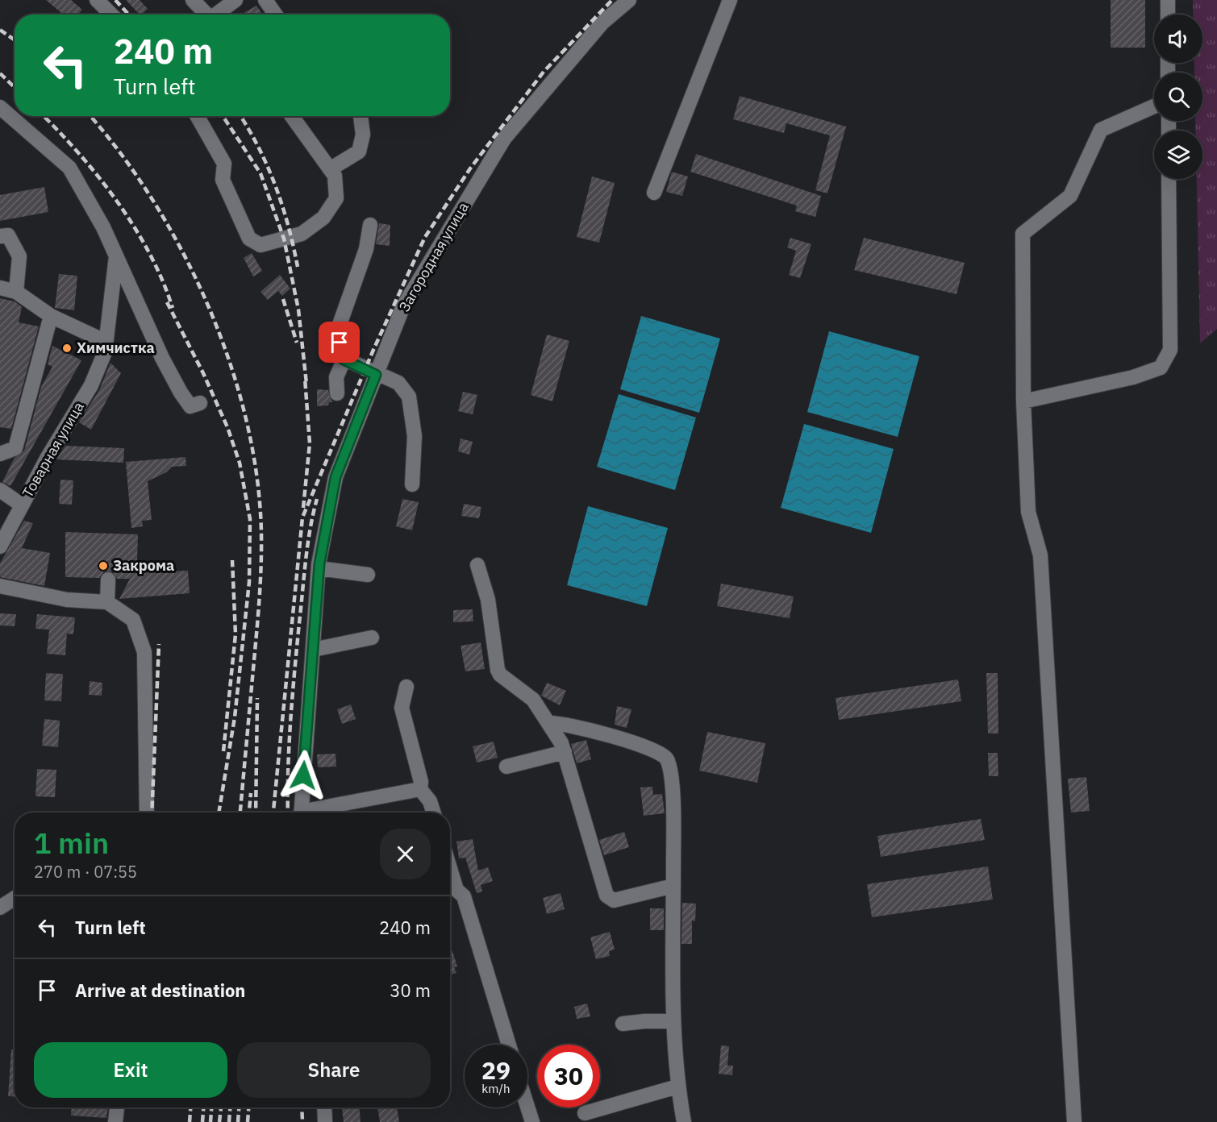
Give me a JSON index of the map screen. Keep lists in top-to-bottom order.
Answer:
{
  "streets": {
    "street": ["Загородная улица", "Товарная улица"]
  },
  "places": ["Химчистка", "Закрома"],
  "page": {
    "turn": ["240 m", "Turn left"],
    "heading": ["1 min", "270 m · 07:55"],
    "list": [
      {
        "name": "Turn left",
        "value": "240 m"
      },
      {
        "name": "Arrive at destination",
        "value": "30 m"
      }
    ],
    "buttons": ["Exit", "Share"],
    "speed": "29 km/h",
    "limit": "30"
  }
}
